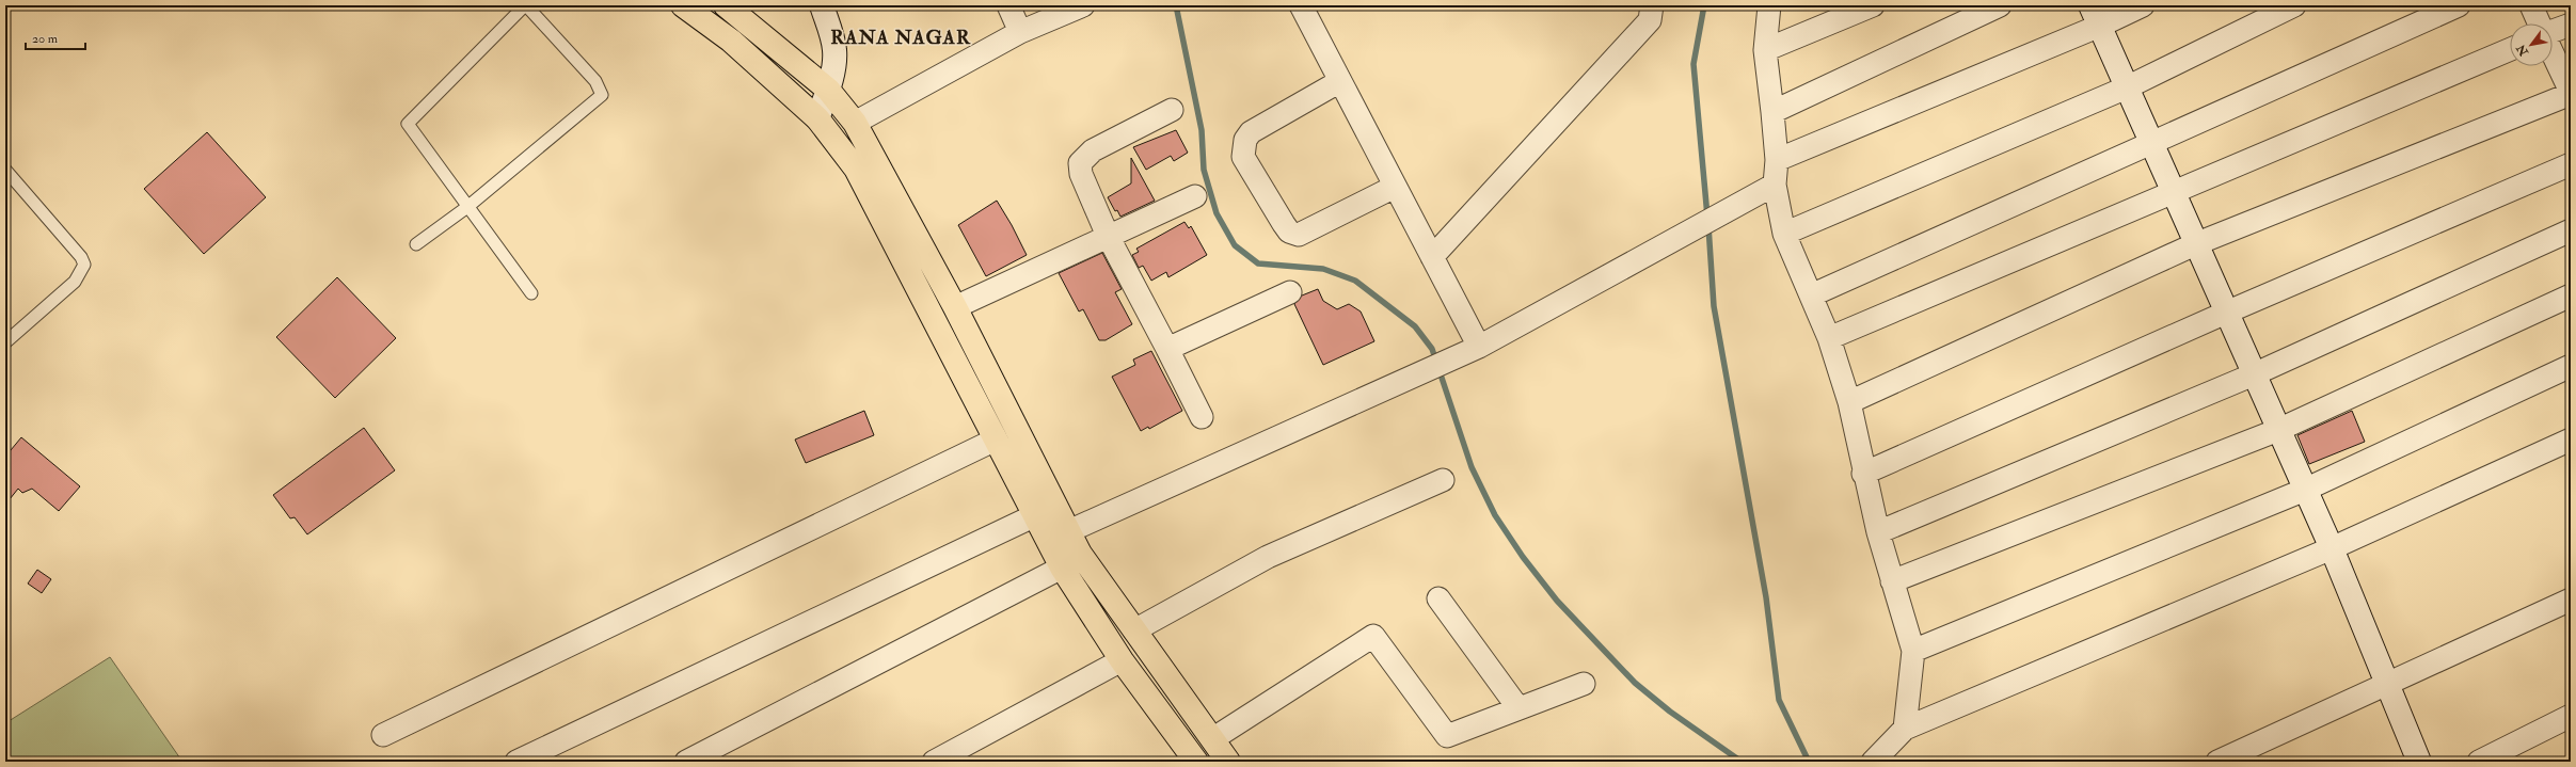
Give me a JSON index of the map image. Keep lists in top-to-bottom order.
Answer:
{
  "districts": ["RANA NAGAR"],
  "scale_bar": "20 m",
  "north": "bottom left"
}
